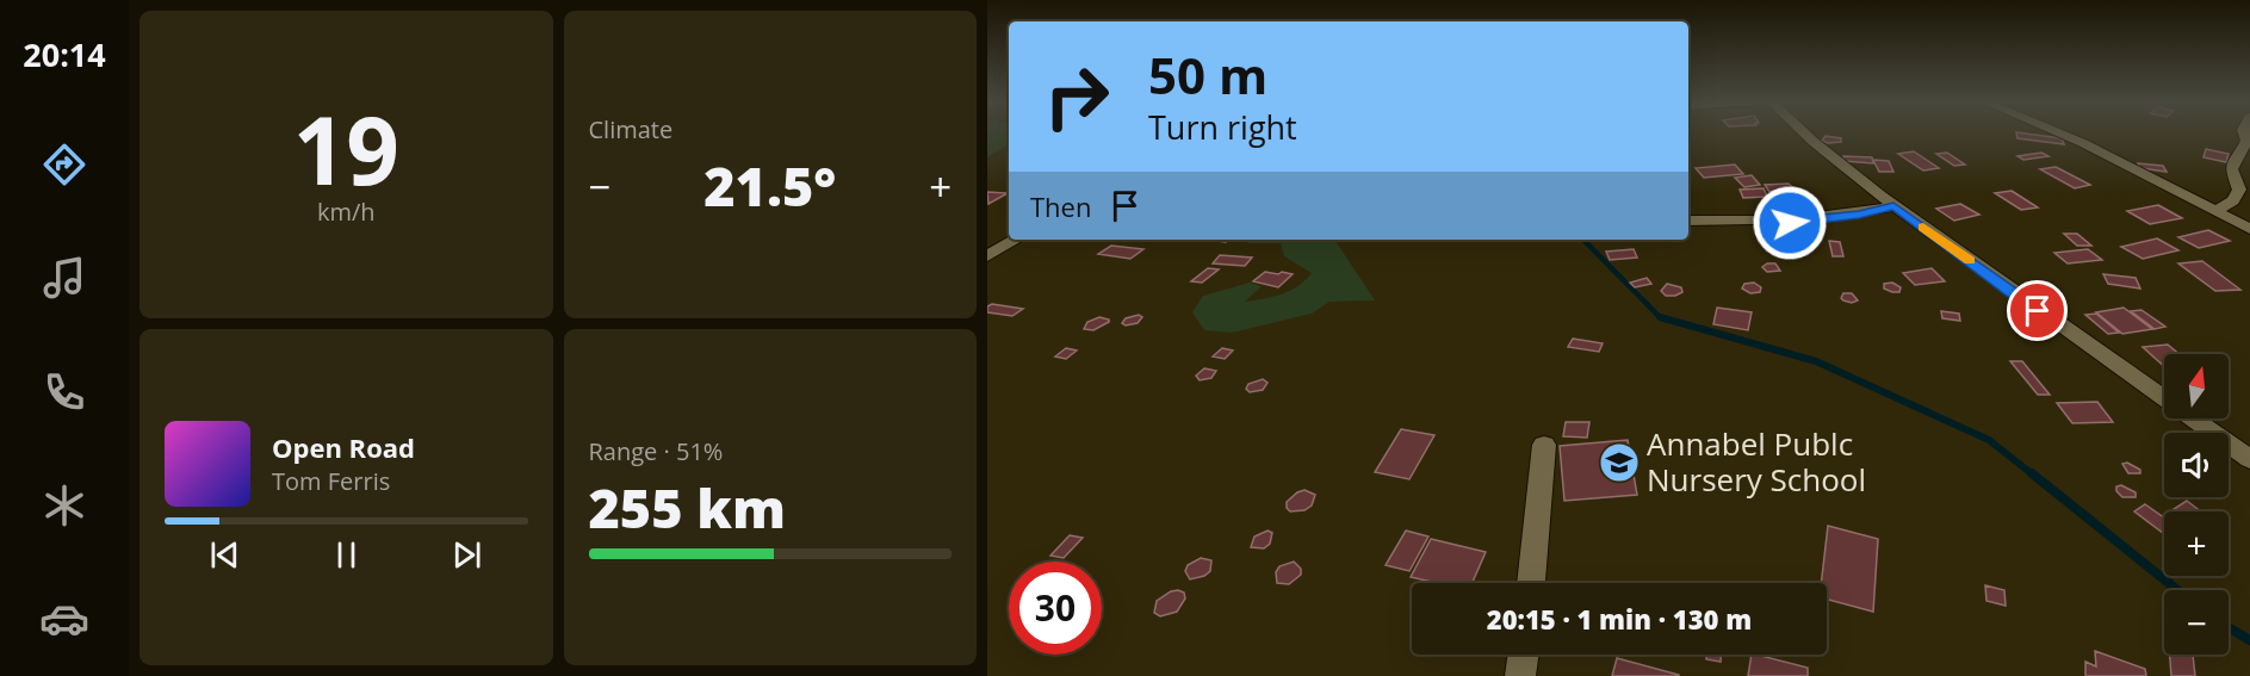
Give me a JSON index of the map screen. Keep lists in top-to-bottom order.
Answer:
{
  "places": {
    "school or university": ["Annabel Publc Nursery School"]
  },
  "north": "top",
  "page": {
    "tabs": "20:14",
    "tile": [
      ["19", "km/h"],
      "Climate",
      ["Range · 51%", "255 km"]
    ],
    "turn": ["50 m", "Turn right"],
    "heat": ["−", "21.5°", "+"],
    "then": "Then",
    "map_buttons": ["+", "−"],
    "song": ["Open Road", "Tom Ferris"],
    "limit": "30",
    "trip": "20:15 · 1 min · 130 m"
  }
}
